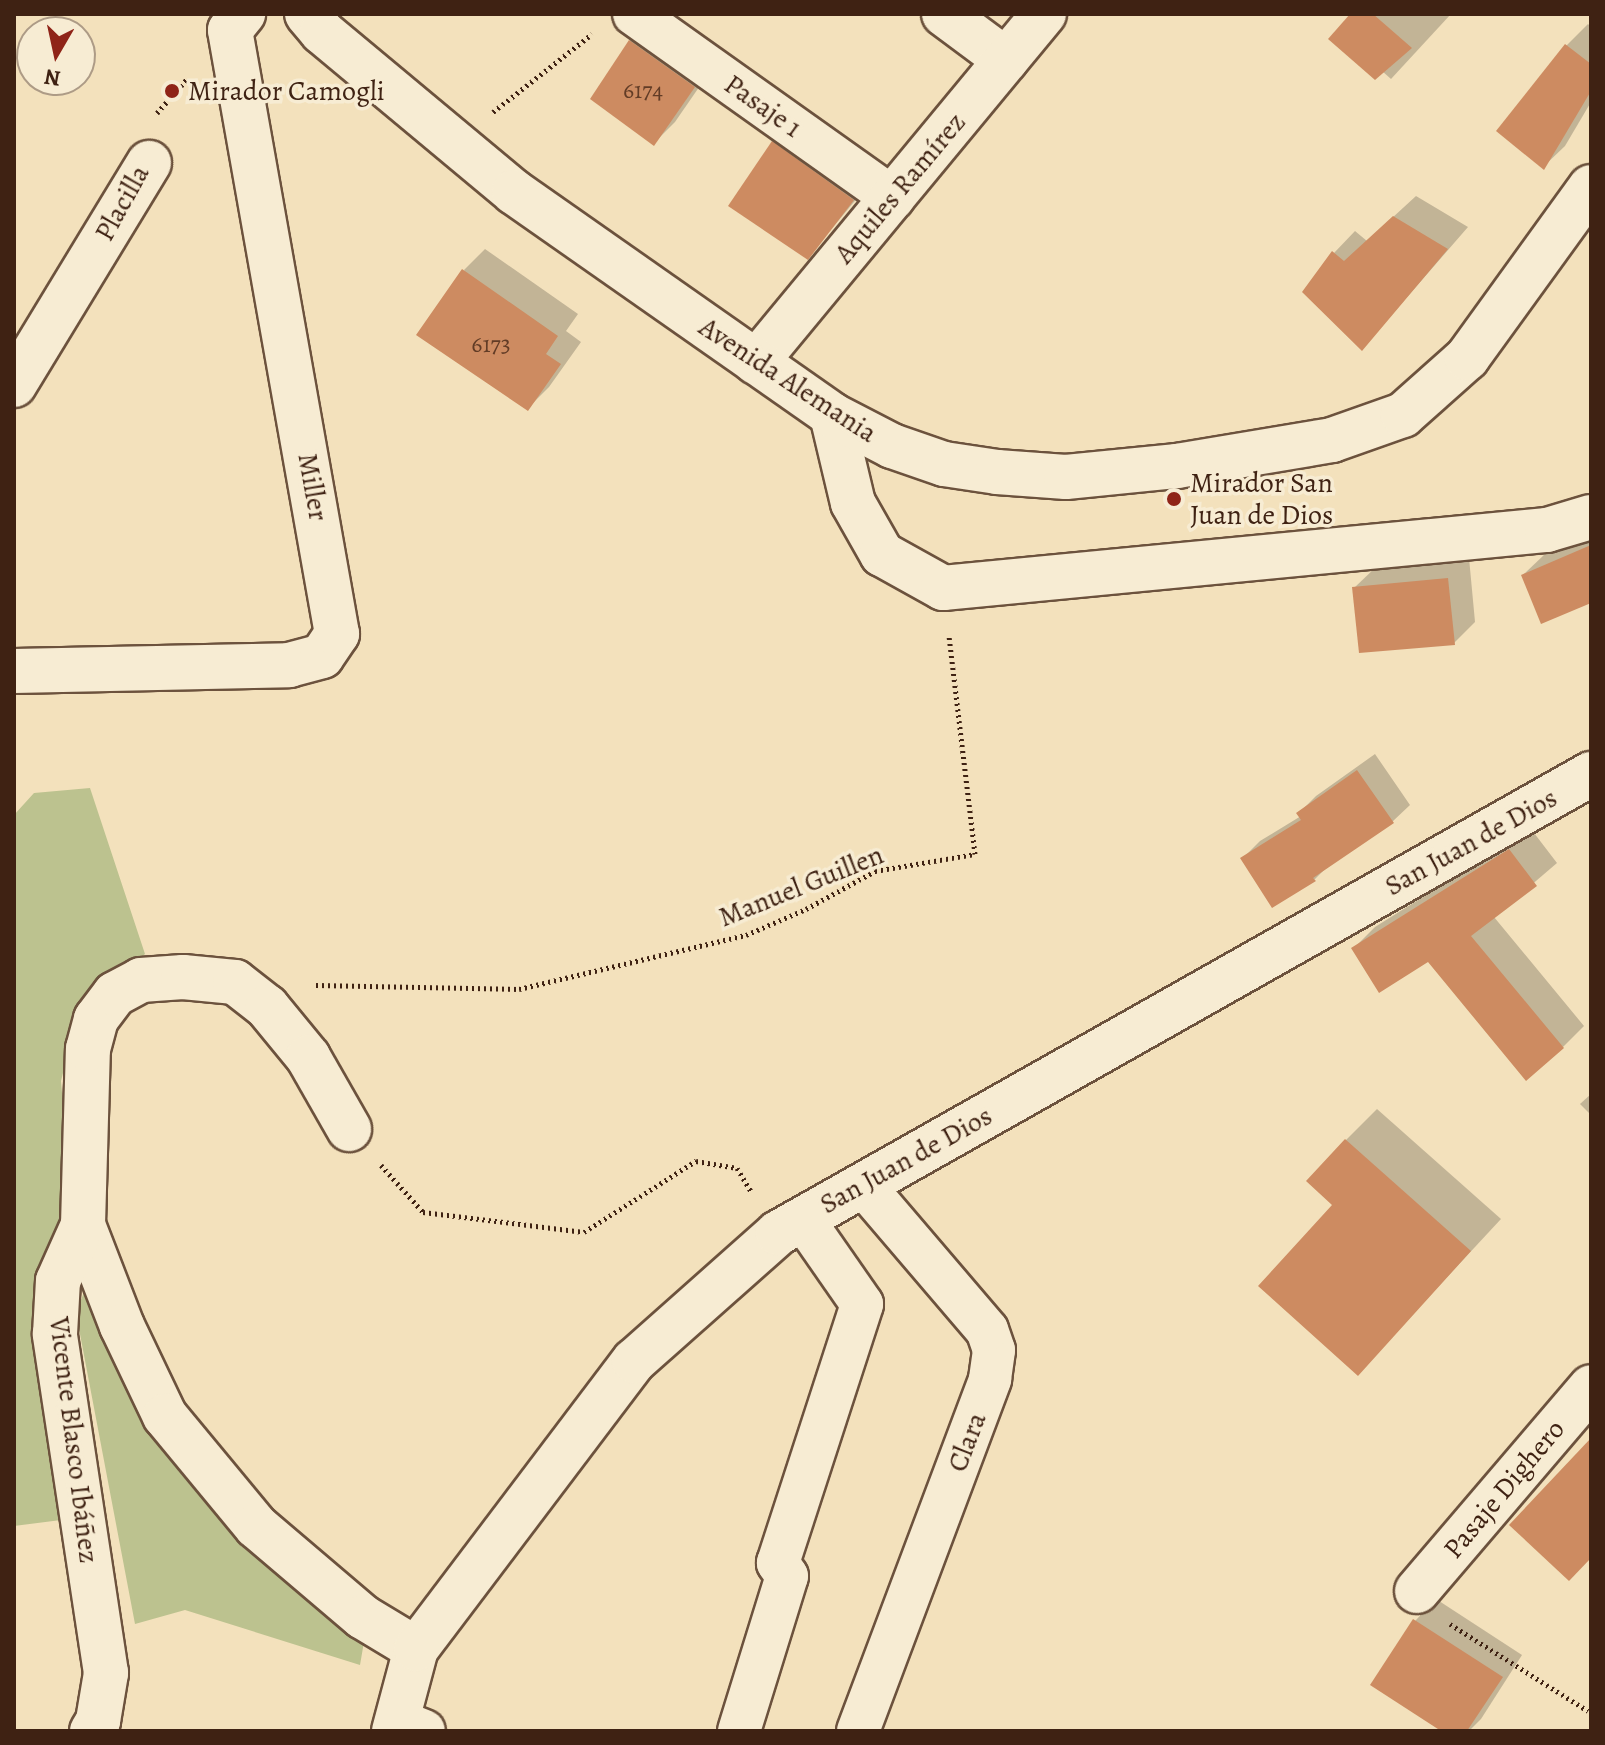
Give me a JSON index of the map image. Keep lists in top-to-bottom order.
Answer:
{
  "streets": {
    "street": [
      "Pasaje 1",
      "Aquiles Ramírez",
      "Placilla",
      "Avenida Alemania",
      "Miller",
      "San Juan de Dios",
      "Vicente Blasco Ibáñez",
      "Clara",
      "Pasaje Dighero"
    ],
    "path": ["Manuel Guillen"]
  },
  "crossings": [
    ["Pasaje 1", "Aquiles Ramírez"],
    ["Aquiles Ramírez", "Avenida Alemania"],
    ["Placilla", "Miller"],
    ["San Juan de Dios", "Vicente Blasco Ibáñez"],
    ["San Juan de Dios", "Clara"]
  ],
  "places": ["Mirador Camogli", "Mirador San Juan de Dios"],
  "house_numbers": ["6174", "6173"],
  "north": "bottom"
}
